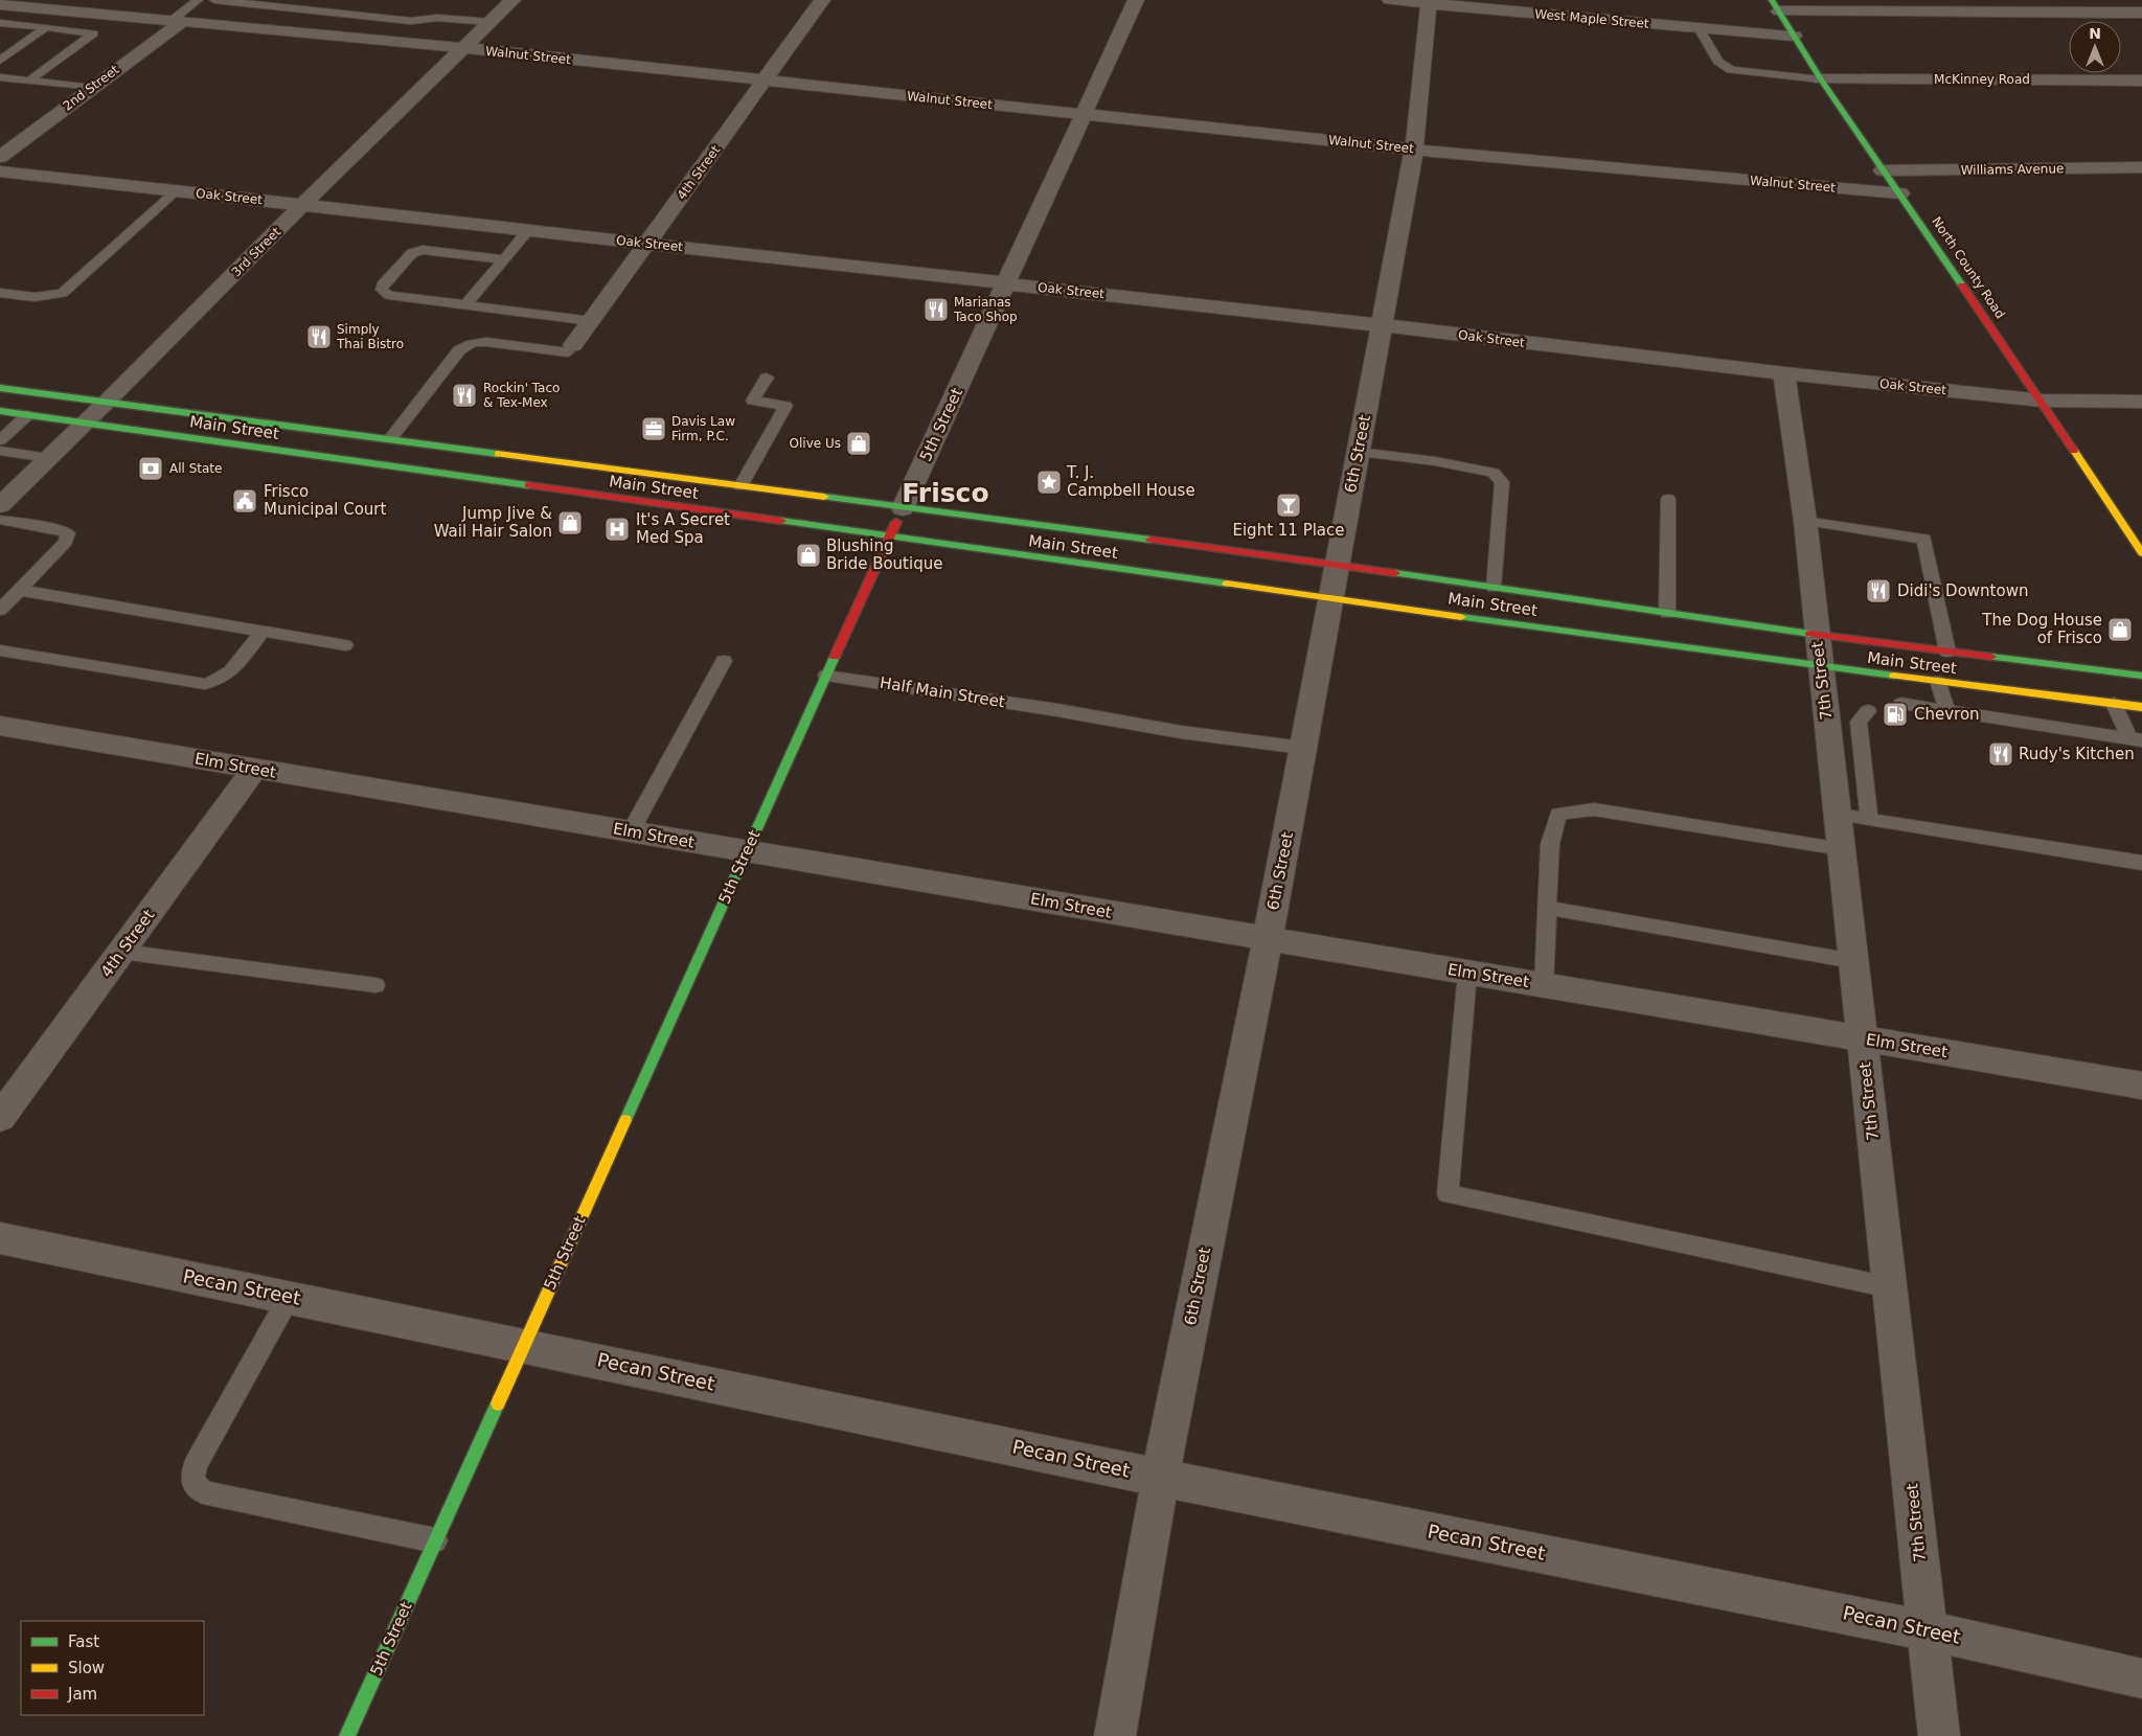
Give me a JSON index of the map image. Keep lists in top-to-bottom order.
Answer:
{
  "streets": {
    "main road": ["North County Road", "5th Street", "Main Street"],
    "street": [
      "West Maple Street",
      "Walnut Street",
      "McKinney Road",
      "2nd Street",
      "Williams Avenue",
      "4th Street",
      "Oak Street",
      "3rd Street",
      "6th Street",
      "7th Street",
      "Elm Street",
      "Pecan Street"
    ],
    "lane": ["Half Main Street"]
  },
  "crossings": [
    ["West Maple Street", "North County Road"],
    ["West Maple Street", "6th Street"],
    ["Walnut Street", "2nd Street"],
    ["Walnut Street", "4th Street"],
    ["Walnut Street", "3rd Street"],
    ["Walnut Street", "North County Road"],
    ["Walnut Street", "5th Street"],
    ["Walnut Street", "6th Street"],
    ["McKinney Road", "North County Road"],
    ["Williams Avenue", "North County Road"],
    ["4th Street", "Oak Street"],
    ["4th Street", "Elm Street"],
    ["Oak Street", "3rd Street"],
    ["Oak Street", "North County Road"],
    ["Oak Street", "5th Street"],
    ["Oak Street", "6th Street"],
    ["Oak Street", "7th Street"],
    ["3rd Street", "Main Street"],
    ["5th Street", "Main Street"],
    ["5th Street", "Half Main Street"],
    ["5th Street", "Elm Street"],
    ["5th Street", "Pecan Street"],
    ["Main Street", "6th Street"],
    ["Main Street", "7th Street"],
    ["6th Street", "Half Main Street"],
    ["6th Street", "Elm Street"],
    ["6th Street", "Pecan Street"],
    ["7th Street", "Elm Street"],
    ["7th Street", "Pecan Street"]
  ],
  "districts": ["Frisco"],
  "places": {
    "restaurant": [
      "Marianas Taco Shop",
      "Simply Thai Bistro",
      "Rockin' Taco & Tex-Mex",
      "Didi's Downtown",
      "Rudy's Kitchen"
    ],
    "office": ["Davis Law Firm, P.C."],
    "shop": [
      "Olive Us",
      "Jump Jive & Wail Hair Salon",
      "Blushing Bride Boutique",
      "The Dog House of Frisco"
    ],
    "bank": ["All State"],
    "place": ["T. J. Campbell House"],
    "public building": ["Frisco Municipal Court"],
    "bar": ["Eight 11 Place"],
    "hospital": ["It's A Secret Med Spa"],
    "fuel station": ["Chevron"]
  },
  "legend": ["Fast", "Slow", "Jam"],
  "north": "top"
}
